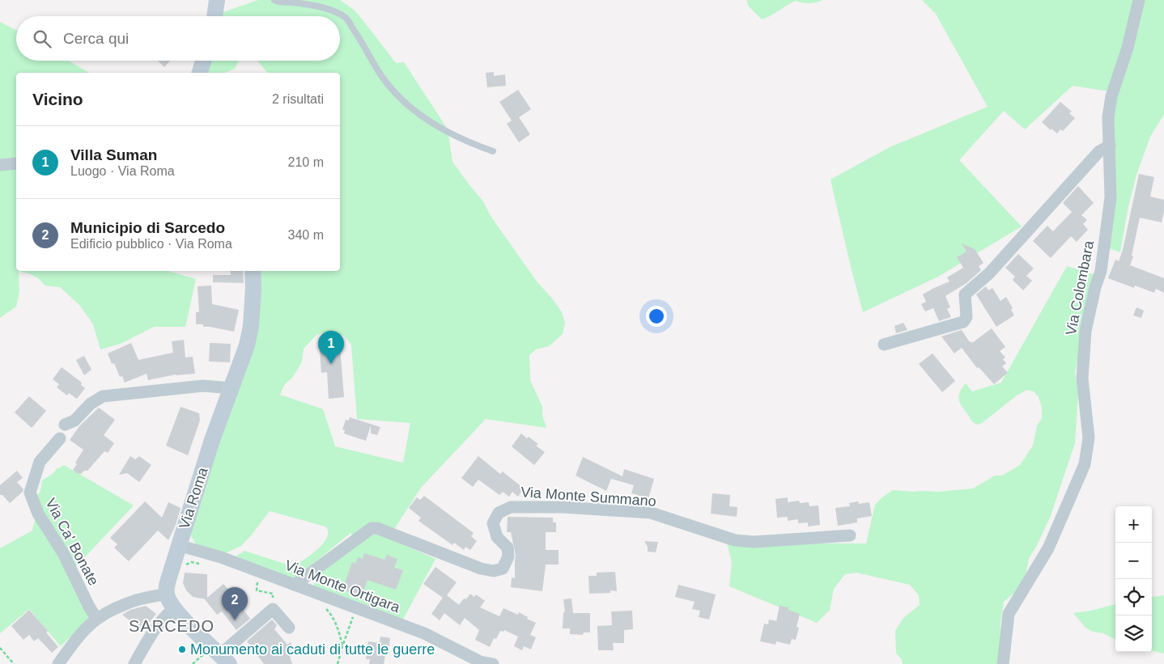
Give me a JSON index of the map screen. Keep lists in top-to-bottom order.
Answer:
{
  "streets": {
    "street": [
      "Via Colombara",
      "Via Monte Summano",
      "Via Roma",
      "Via Ca' Bonate",
      "Via Monte Ortigara"
    ]
  },
  "crossings": [
    ["Via Monte Summano", "Via Monte Ortigara"],
    ["Via Roma", "Via Monte Ortigara"]
  ],
  "districts": ["SARCEDO"],
  "places": ["Monumento ai caduti di tutte le guerre"],
  "page": {
    "search": "Cerca qui",
    "heading": ["Vicino", "2 risultati"],
    "list": [
      {
        "mark": "1",
        "name": "Villa Suman",
        "note": "Luogo · Via Roma",
        "value": "210 m"
      },
      {
        "mark": "2",
        "name": "Municipio di Sarcedo",
        "note": "Edificio pubblico · Via Roma",
        "value": "340 m"
      }
    ],
    "pins": ["1", "2"],
    "map_buttons": ["+", "−"]
  }
}
